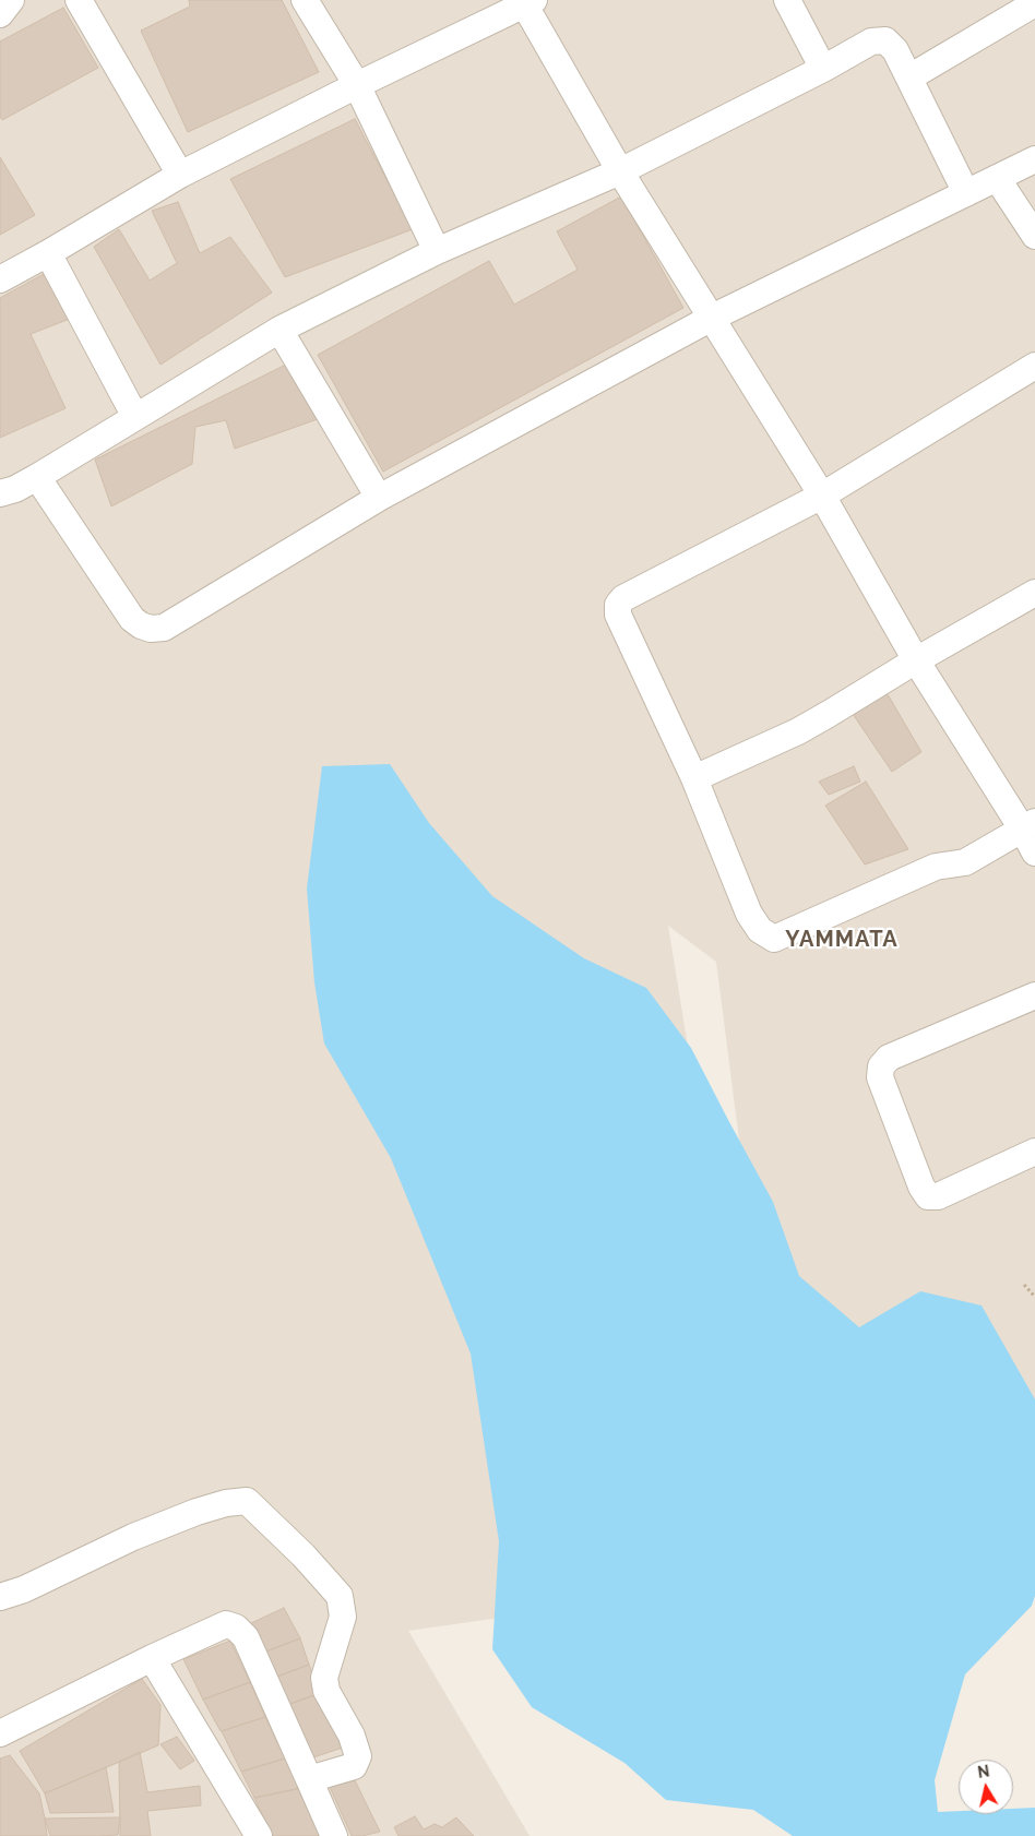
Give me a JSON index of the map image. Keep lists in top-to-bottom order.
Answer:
{
  "districts": ["YAMMATA"],
  "north": "top"
}
